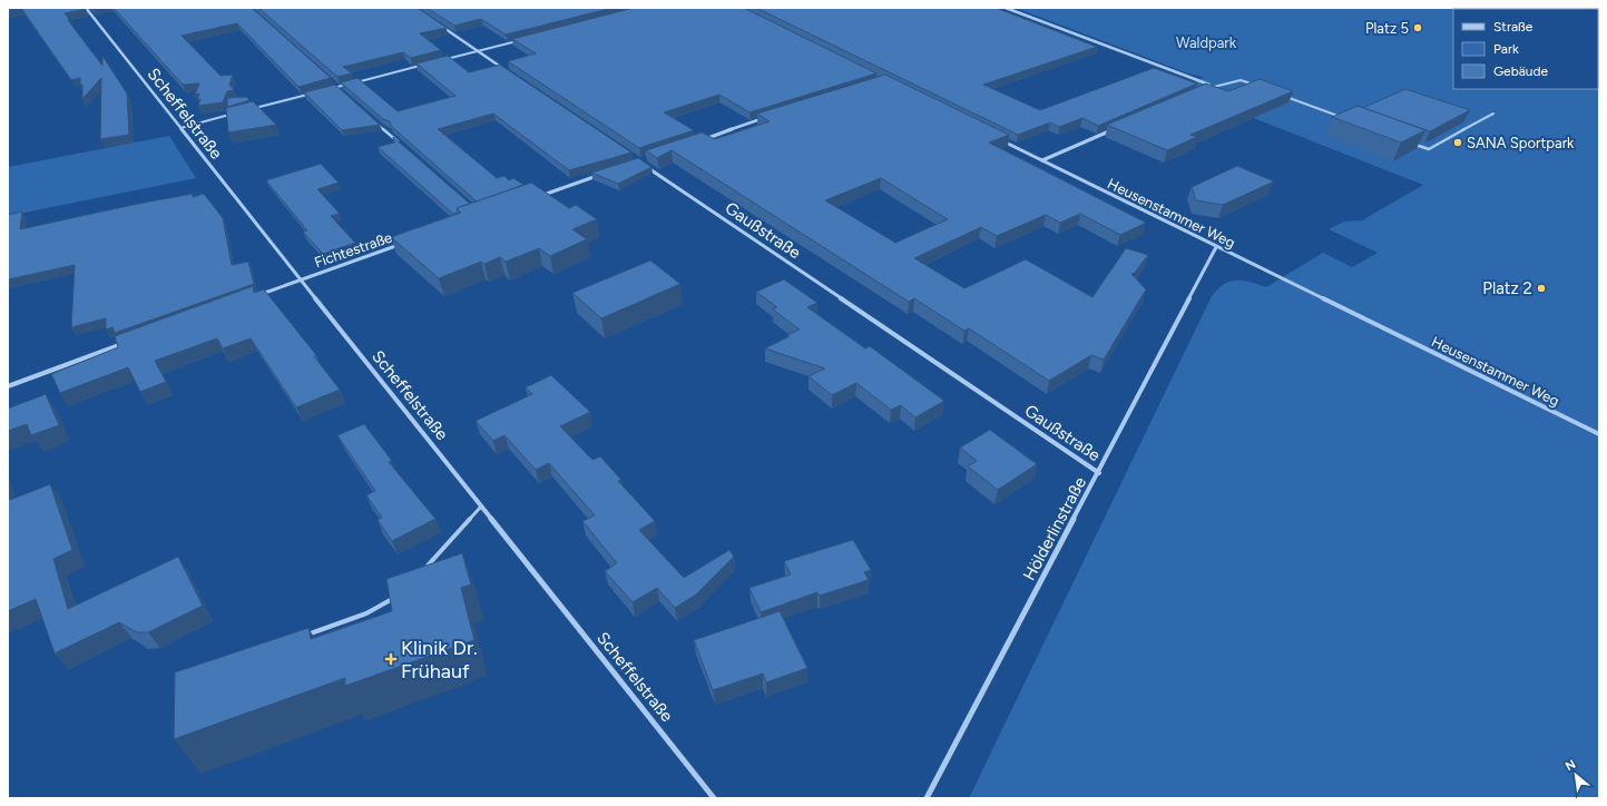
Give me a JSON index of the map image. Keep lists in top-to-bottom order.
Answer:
{
  "streets": {
    "street": [
      "Scheffelstraße",
      "Heusenstammer Weg",
      "Gaußstraße",
      "Fichtestraße",
      "Hölderlinstraße"
    ]
  },
  "crossings": [
    ["Scheffelstraße", "Fichtestraße"],
    ["Heusenstammer Weg", "Hölderlinstraße"],
    ["Gaußstraße", "Hölderlinstraße"]
  ],
  "parks": ["Waldpark"],
  "places": {
    "other": ["Platz 5", "SANA Sportpark", "Platz 2"],
    "health": ["Klinik Dr. Frühauf"]
  },
  "legend": ["Straße", "Park", "Gebäude"],
  "north": "top left"
}
